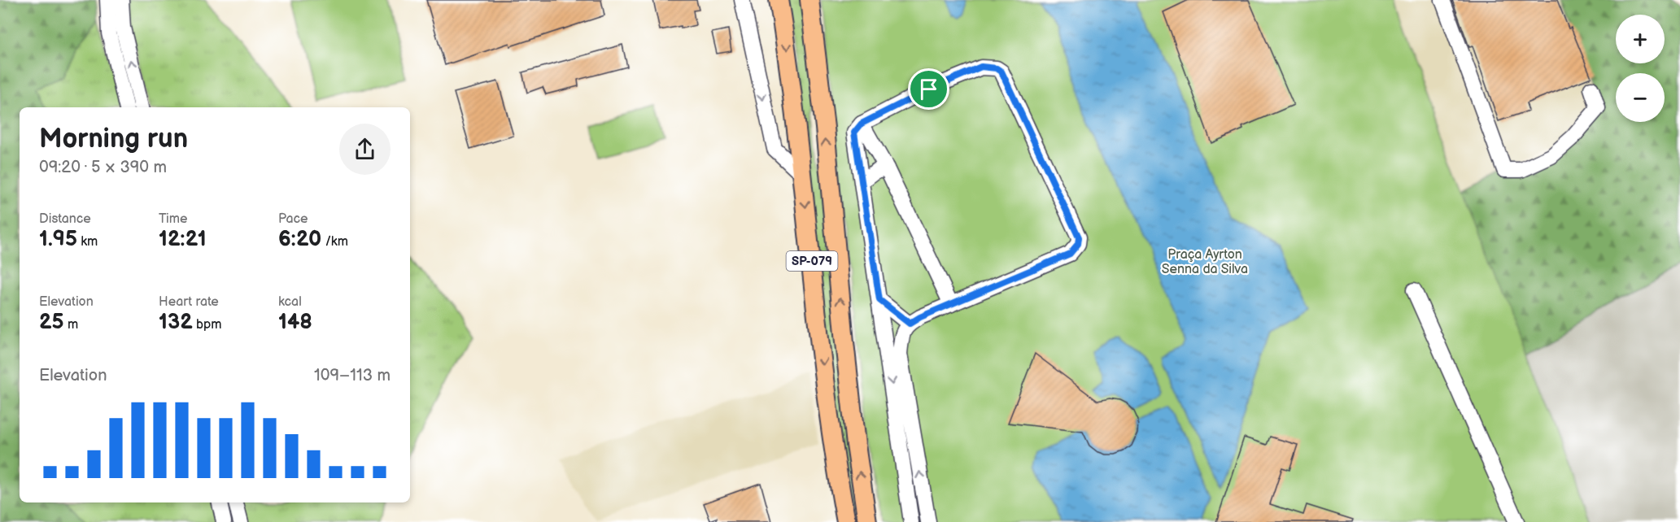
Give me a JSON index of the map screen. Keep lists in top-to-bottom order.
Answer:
{
  "streets": {
    "main road": ["SP-079"]
  },
  "parks": ["Praça Ayrton Senna da Silva"],
  "page": {
    "map_buttons": ["+", "−"],
    "heading": ["Morning run", "09:20 · 5 × 390 m"],
    "stats": [
      ["Distance", "1.95 km"],
      ["Time", "12:21"],
      ["Pace", "6:20 /km"],
      ["Elevation", "25 m"],
      ["Heart rate", "132 bpm"],
      ["kcal", "148"]
    ],
    "chart": ["Elevation", "109–113 m"]
  }
}
